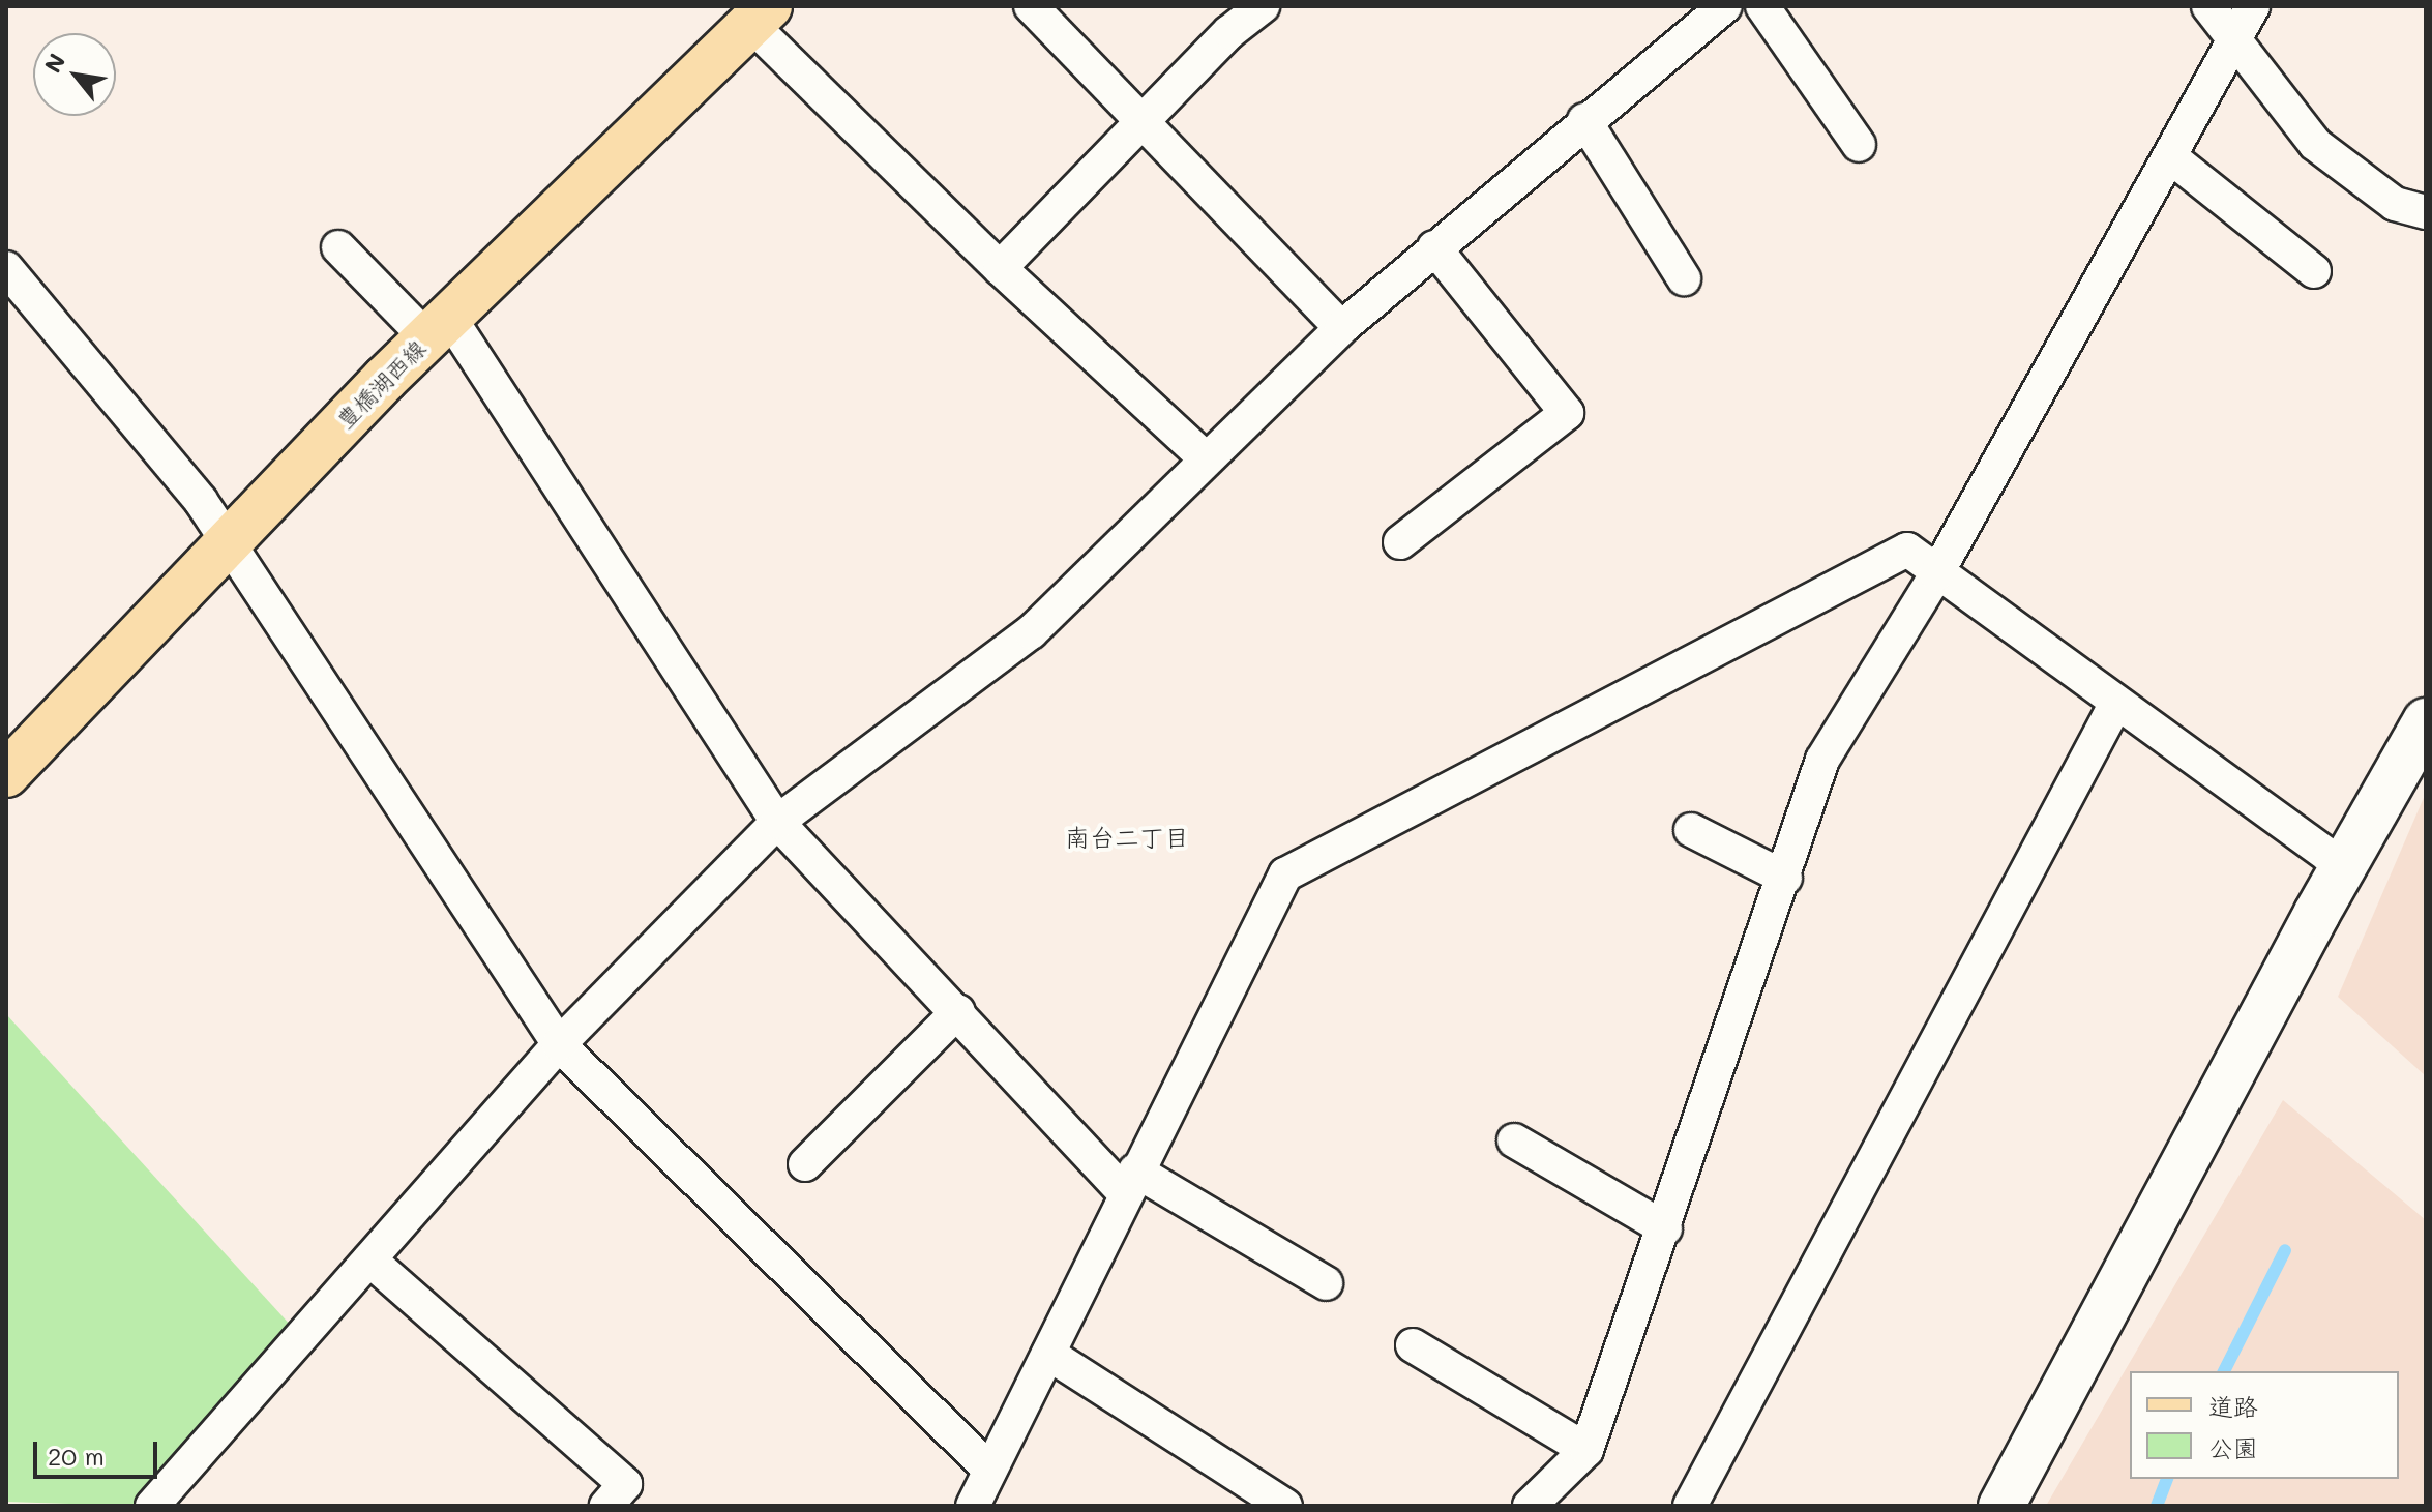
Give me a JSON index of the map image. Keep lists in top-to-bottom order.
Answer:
{
  "streets": {
    "main road": ["豊橋湖西線"]
  },
  "districts": ["南台二丁目"],
  "legend": ["道路", "公園"],
  "scale_bar": "20 m",
  "north": "top left"
}
